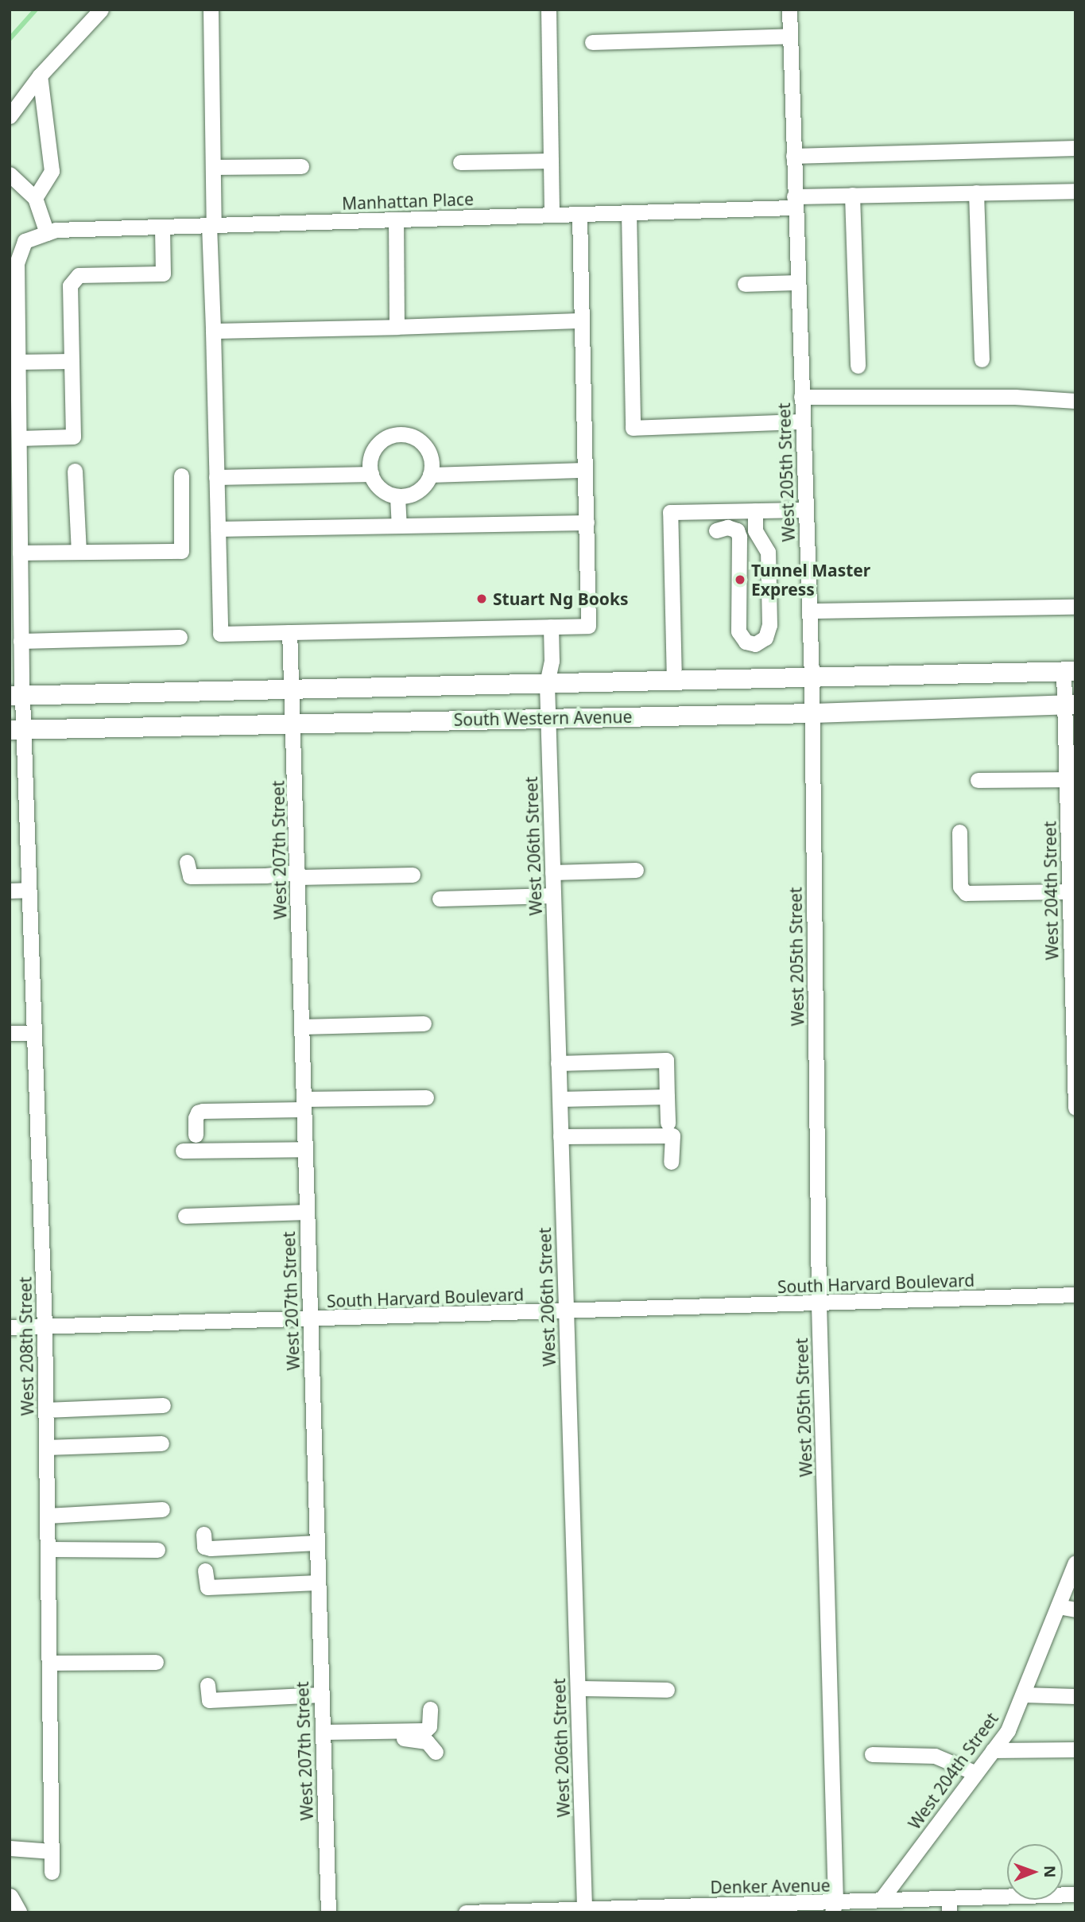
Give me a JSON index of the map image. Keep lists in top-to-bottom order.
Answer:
{
  "streets": {
    "main road": ["South Western Avenue"],
    "street": [
      "Manhattan Place",
      "West 205th Street",
      "West 206th Street",
      "West 207th Street",
      "West 204th Street",
      "South Harvard Boulevard",
      "West 208th Street",
      "Denker Avenue"
    ]
  },
  "crossings": [
    ["Manhattan Place", "West 205th Street"],
    ["Manhattan Place", "West 208th Street"],
    ["West 205th Street", "South Western Avenue"],
    ["West 205th Street", "South Harvard Boulevard"],
    ["West 205th Street", "Denker Avenue"],
    ["South Western Avenue", "West 206th Street"],
    ["South Western Avenue", "West 207th Street"],
    ["South Western Avenue", "West 204th Street"],
    ["South Western Avenue", "West 208th Street"],
    ["West 206th Street", "South Harvard Boulevard"],
    ["West 206th Street", "Denker Avenue"],
    ["West 207th Street", "South Harvard Boulevard"],
    ["West 204th Street", "Denker Avenue"],
    ["South Harvard Boulevard", "West 208th Street"]
  ],
  "places": ["Tunnel Master Express", "Stuart Ng Books"],
  "north": "right"
}
